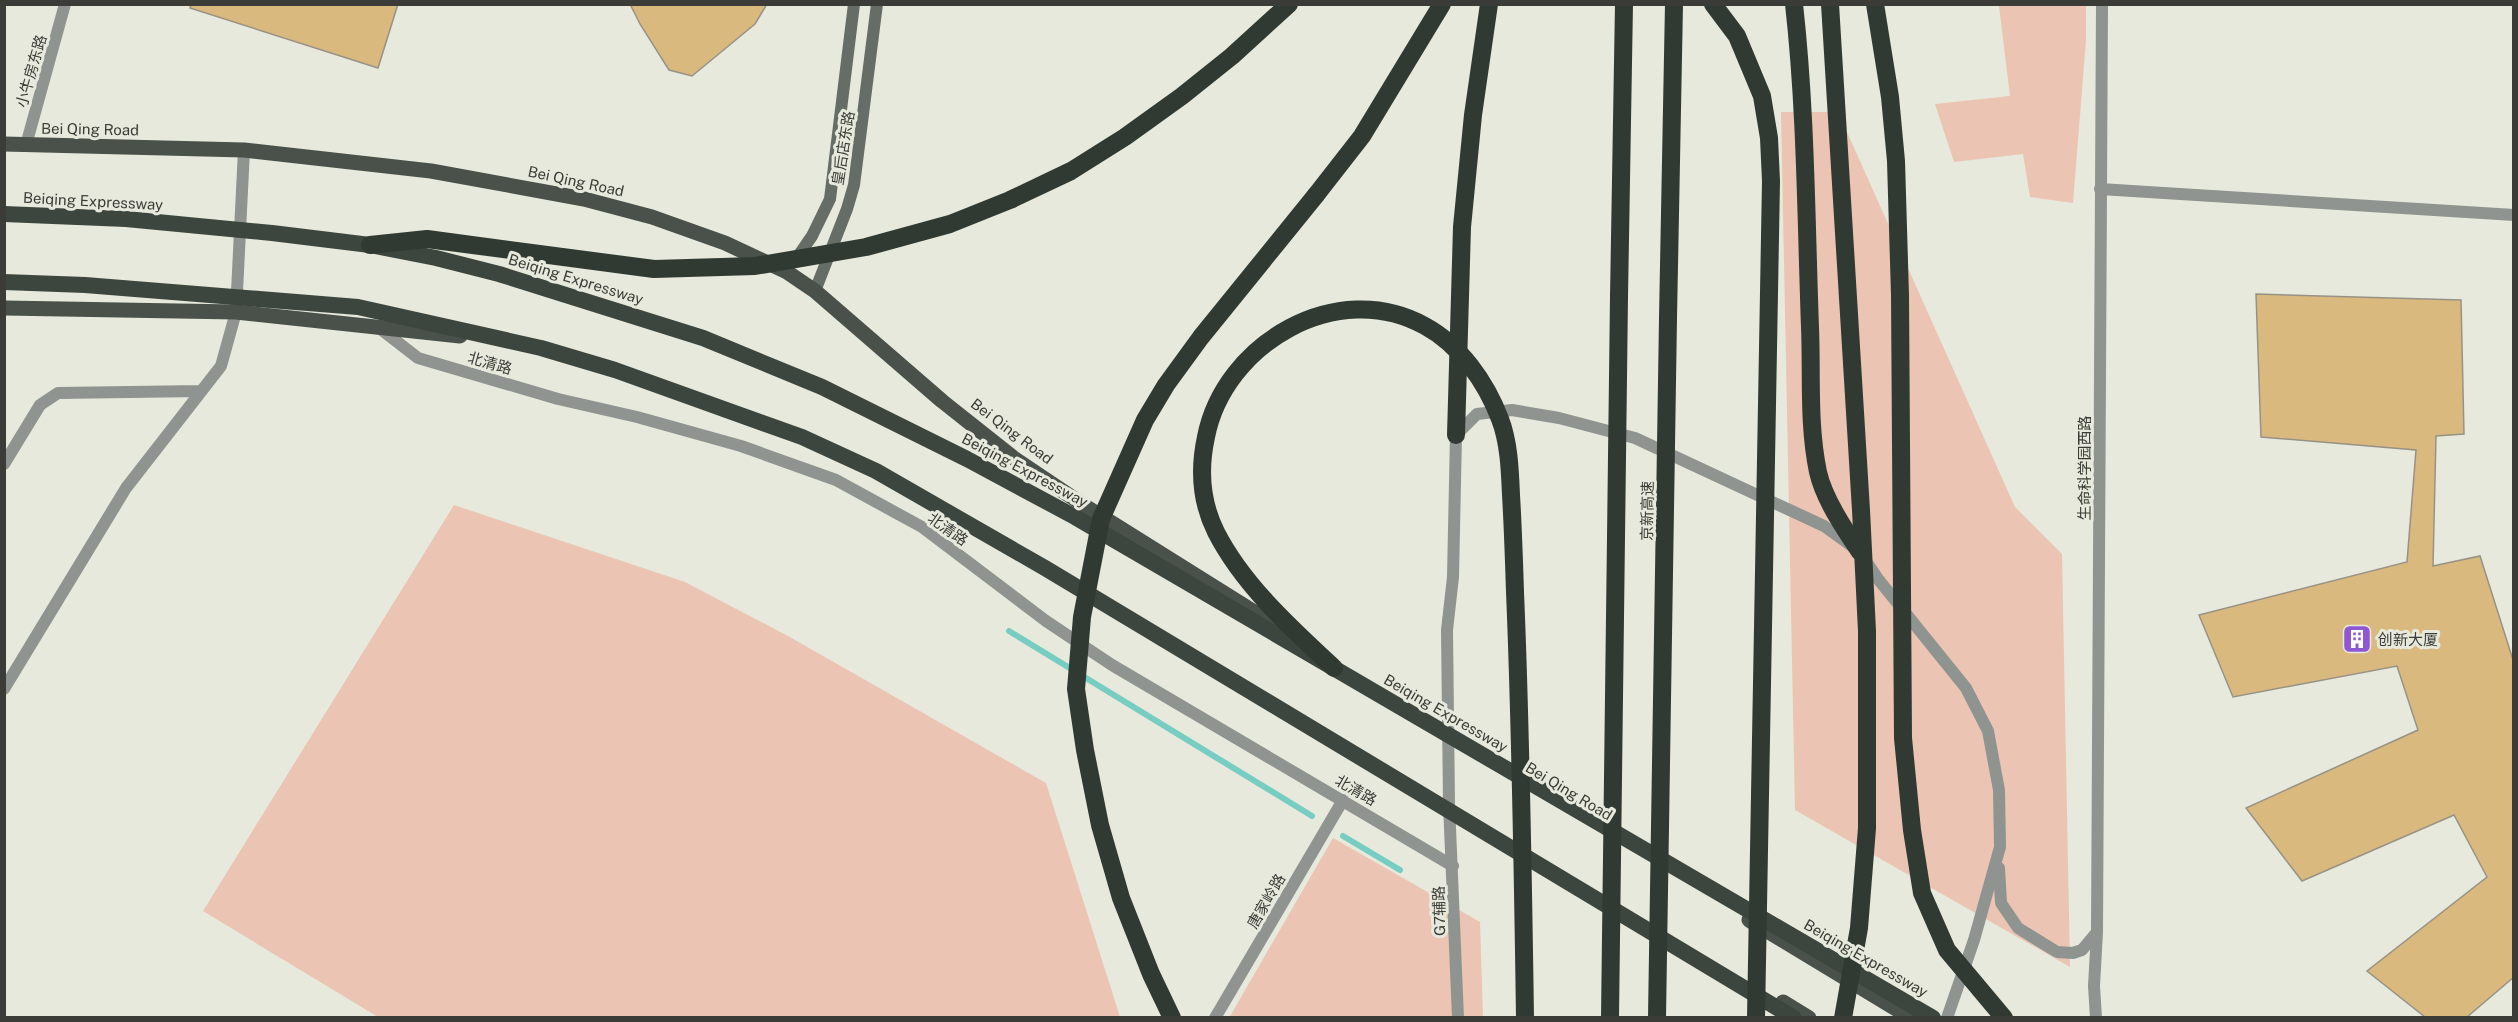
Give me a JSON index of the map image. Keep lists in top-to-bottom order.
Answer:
{
  "streets": {
    "highway": ["Beiqing Expressway", "京新高速"],
    "main road": ["Bei Qing Road", "皇后店东路"],
    "street": [
      "小牛房东路",
      "北清路",
      "生命科学园西路",
      "唐家岭路",
      "G7辅路"
    ]
  },
  "crossings": [
    ["小牛房东路", "Bei Qing Road"],
    ["Bei Qing Road", "皇后店东路"],
    ["Bei Qing Road", "G7辅路"],
    ["北清路", "唐家岭路"],
    ["北清路", "G7辅路"]
  ],
  "places": {
    "building": ["创新大厦"]
  }
}
